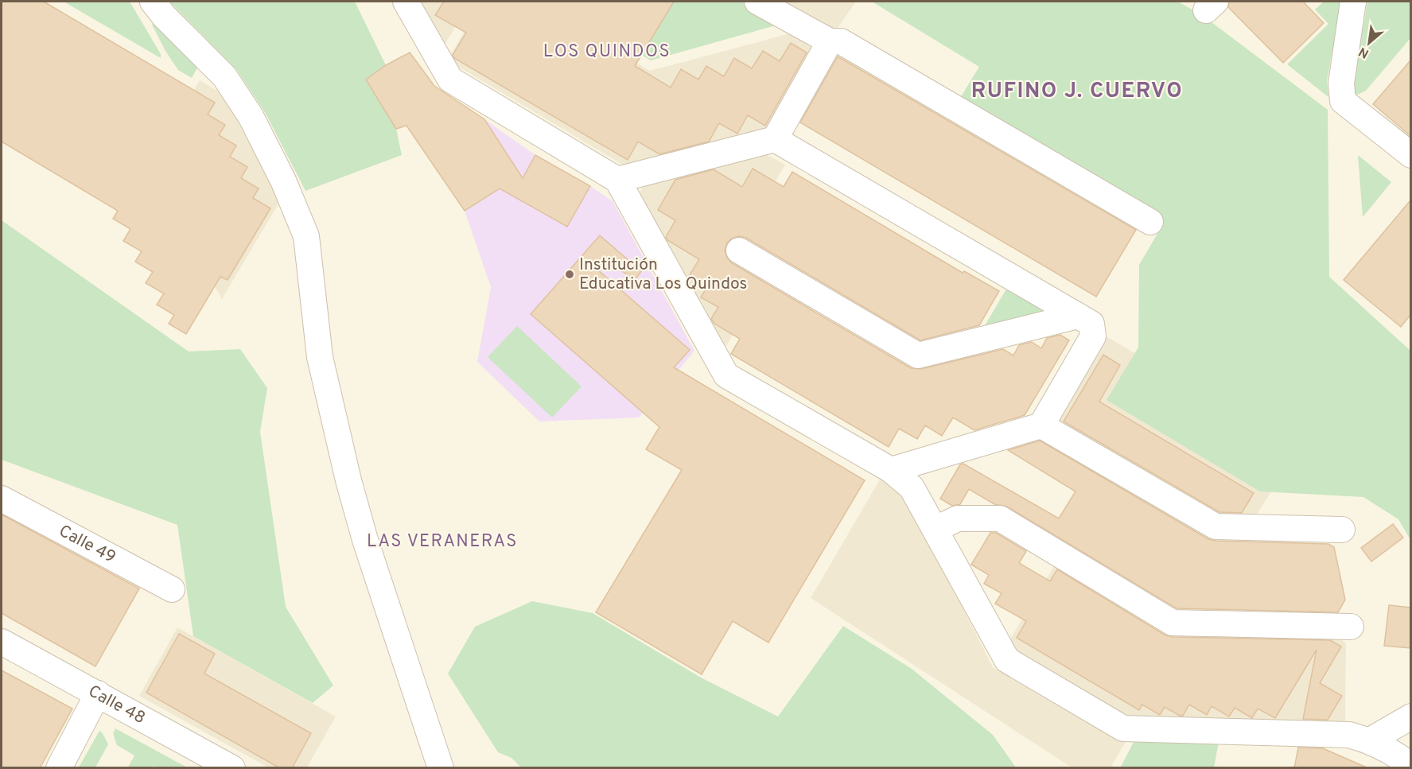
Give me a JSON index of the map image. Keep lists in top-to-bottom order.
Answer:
{
  "streets": {
    "street": ["Calle 49", "Calle 48"]
  },
  "districts": ["LOS QUINDOS", "RUFINO J. CUERVO", "LAS VERANERAS"],
  "places": ["Institución Educativa Los Quindos"],
  "north": "bottom left"
}
